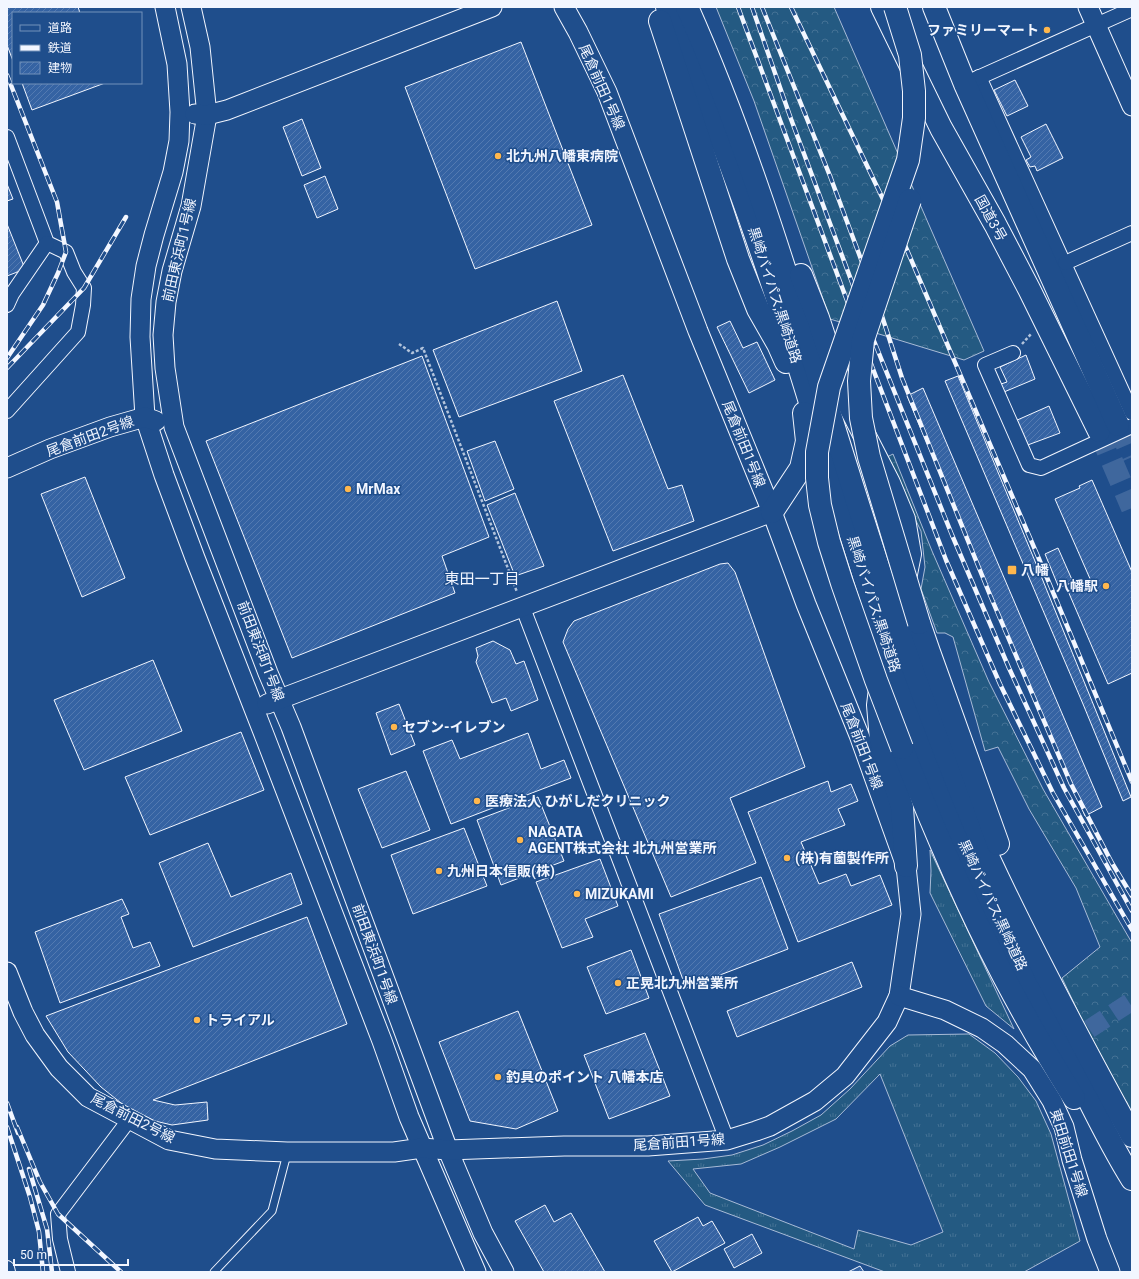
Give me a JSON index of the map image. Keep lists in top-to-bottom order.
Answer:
{
  "streets": {
    "highway": ["国道3号", "黒崎バイパス;黒崎道路"],
    "street": [
      "尾倉前田1号線",
      "前田東浜町1号線",
      "尾倉前田2号線",
      "東田前田1号線"
    ]
  },
  "crossings": [
    ["尾倉前田1号線", "前田東浜町1号線"],
    ["尾倉前田1号線", "尾倉前田2号線"],
    ["尾倉前田1号線", "東田前田1号線"],
    ["前田東浜町1号線", "尾倉前田2号線"]
  ],
  "districts": ["東田一丁目"],
  "places": {
    "other": [
      "ファミリーマート",
      "北九州八幡東病院",
      "MrMax",
      "八幡駅",
      "セブン-イレブン",
      "医療法人 ひがしだクリニック",
      "NAGATA AGENT株式会社 北九州営業所",
      "(株)有薗製作所",
      "九州日本信販(株)",
      "MIZUKAMI",
      "正晃北九州営業所",
      "トライアル",
      "釣具のポイント 八幡本店"
    ],
    "transit": ["八幡"]
  },
  "legend": ["道路", "鉄道", "建物"],
  "scale_bar": "50 m"
}
